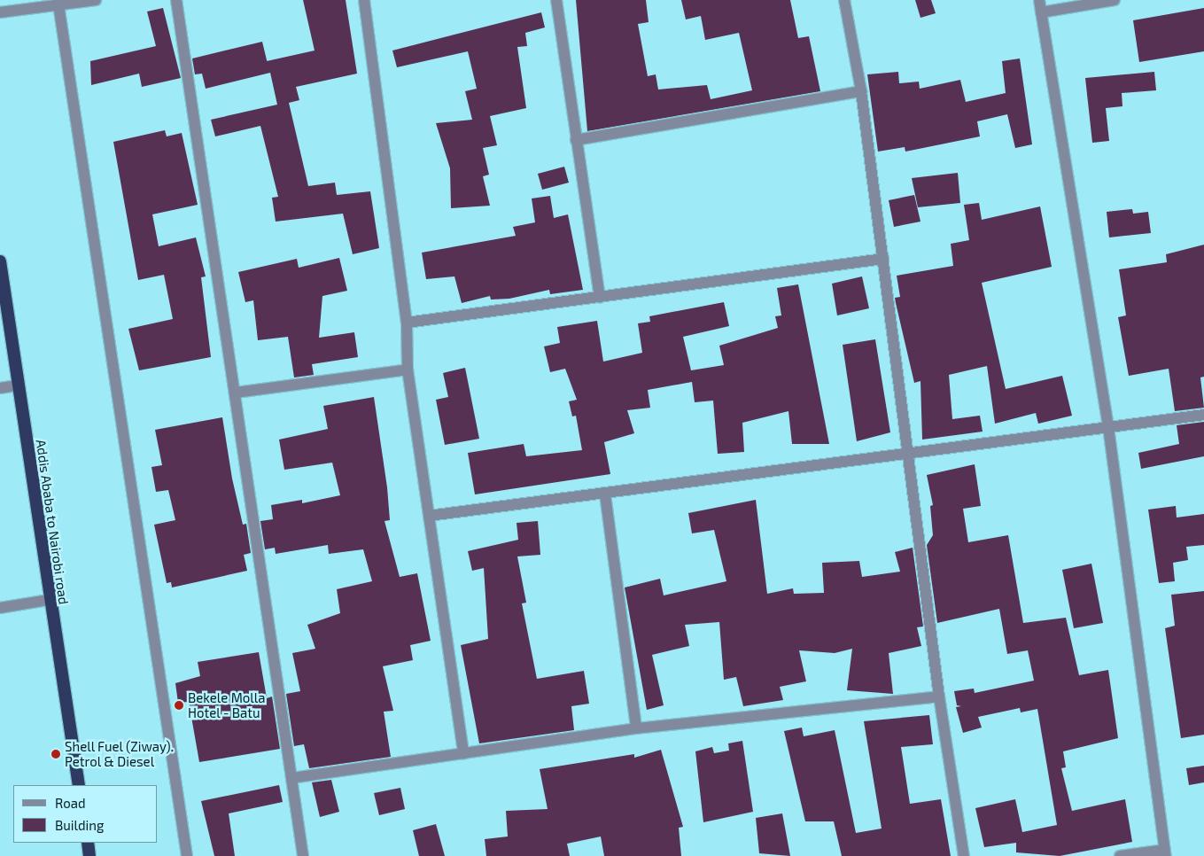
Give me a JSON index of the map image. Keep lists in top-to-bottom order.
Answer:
{
  "streets": {
    "highway": ["Addis Ababa to Nairobi road"]
  },
  "places": ["Bekele Molla Hotel - Batu", "Shell Fuel (Ziway). Petrol & Diesel"],
  "legend": ["Road", "Building"]
}
